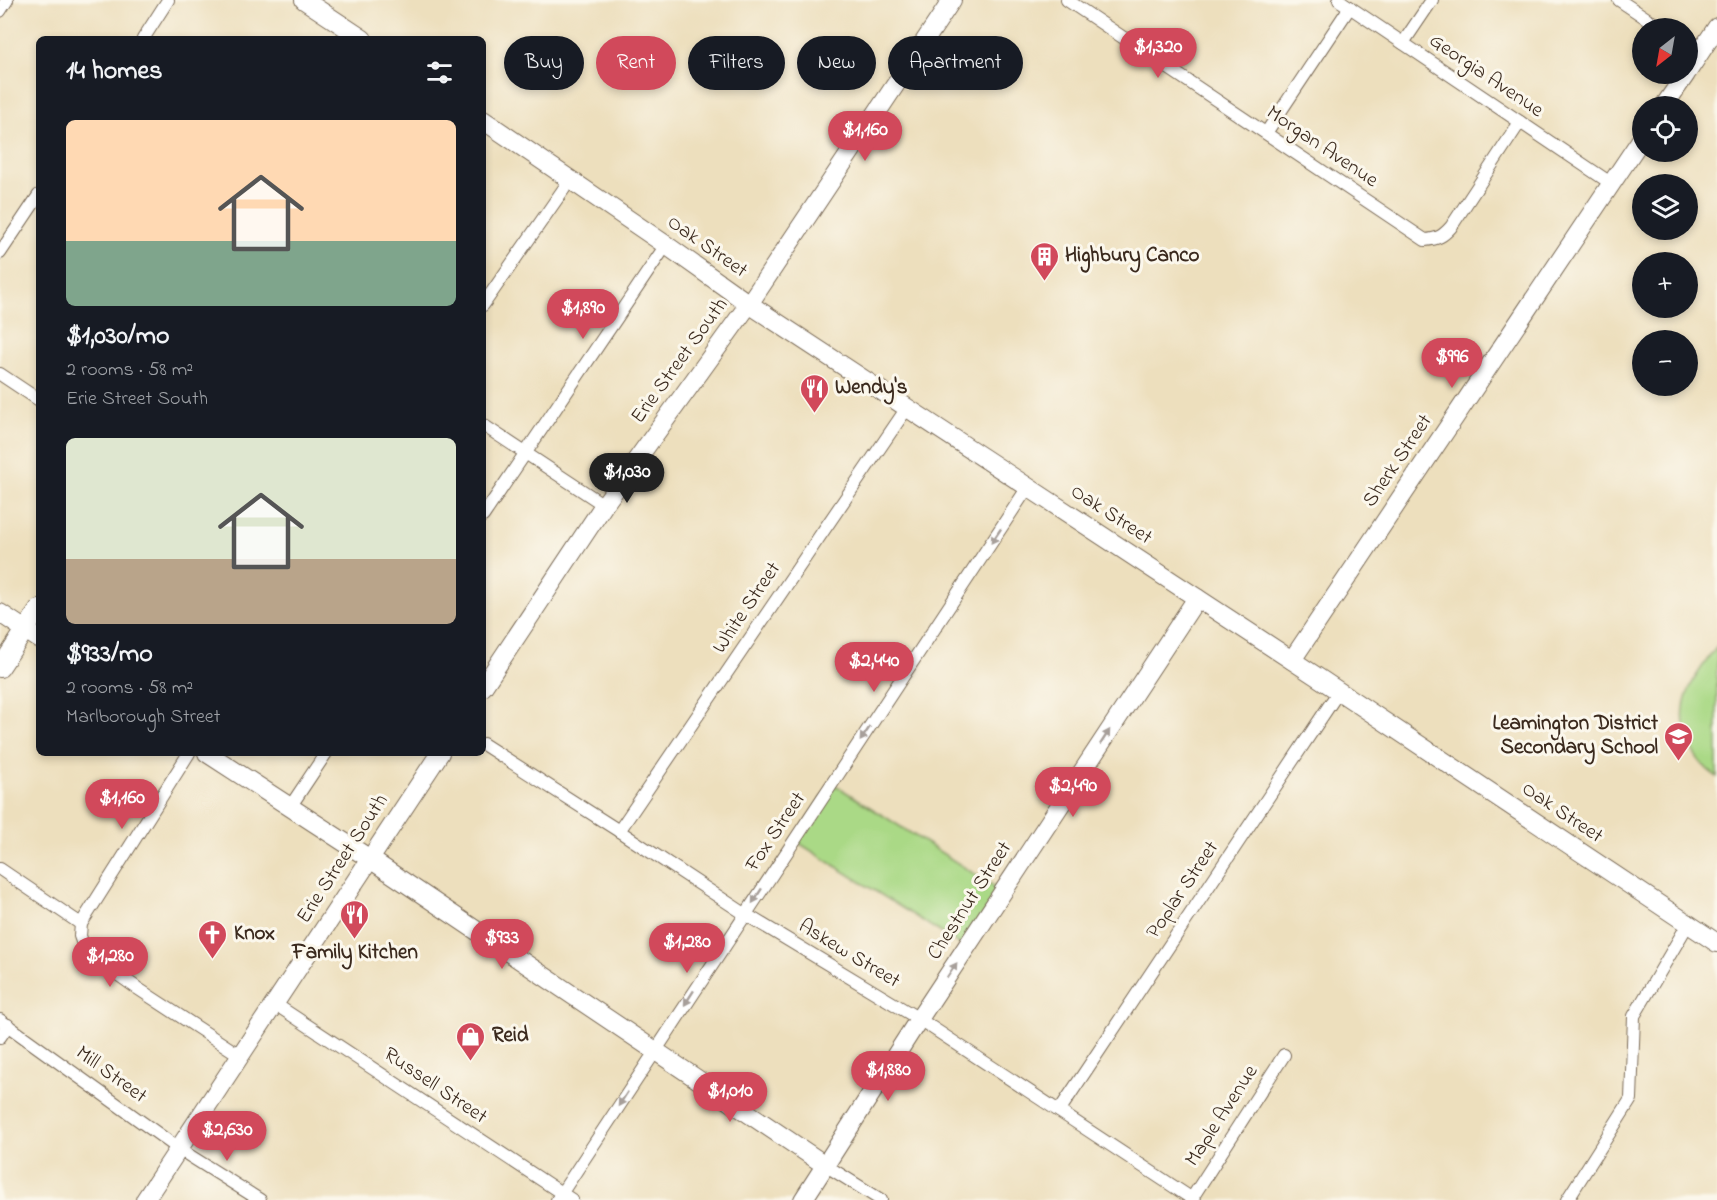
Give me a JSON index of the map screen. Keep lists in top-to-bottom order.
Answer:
{
  "streets": {
    "street": [
      "Georgia Avenue",
      "Morgan Avenue",
      "Oak Street",
      "Erie Street South",
      "Sherk Street",
      "White Street",
      "Fox Street",
      "Poplar Street",
      "Chestnut Street",
      "Askew Street",
      "Mill Street",
      "Russell Street",
      "Maple Avenue"
    ]
  },
  "crossings": [
    ["Georgia Avenue", "Morgan Avenue"],
    ["Georgia Avenue", "Sherk Street"],
    ["Oak Street", "Erie Street South"],
    ["Oak Street", "Sherk Street"],
    ["Oak Street", "White Street"],
    ["Oak Street", "Fox Street"],
    ["Oak Street", "Poplar Street"],
    ["Oak Street", "Chestnut Street"],
    ["Erie Street South", "Mill Street"],
    ["Erie Street South", "Russell Street"],
    ["White Street", "Askew Street"],
    ["Fox Street", "Askew Street"],
    ["Fox Street", "Russell Street"],
    ["Poplar Street", "Askew Street"],
    ["Chestnut Street", "Askew Street"],
    ["Askew Street", "Maple Avenue"]
  ],
  "one_way": ["Fox Street", "Chestnut Street"],
  "places": {
    "building": ["Highbury Canco"],
    "restaurant": ["Wendy's", "Family Kitchen"],
    "school or university": ["Leamington District Secondary School"],
    "church": ["Knox"],
    "shop": ["Reid"]
  },
  "north": "bottom left",
  "page": {
    "map_buttons": ["+", "−"],
    "price": [
      "$1,320",
      "$1,160",
      "$1,890",
      "$996",
      "$1,030",
      "$2,440",
      "$2,490",
      "$1,160",
      "$933",
      "$1,280",
      "$1,280",
      "$1,880",
      "$1,010",
      "$2,630"
    ],
    "chip": [
      "Buy",
      "Rent",
      "Filters",
      "New",
      "Apartment"
    ],
    "heading": "14 homes",
    "list": [
      {
        "name": "$1,030/mo",
        "note": "2 rooms · 58 m² · Erie Street South"
      },
      {
        "name": "$933/mo",
        "note": "2 rooms · 58 m² · Marlborough Street"
      }
    ]
  }
}
